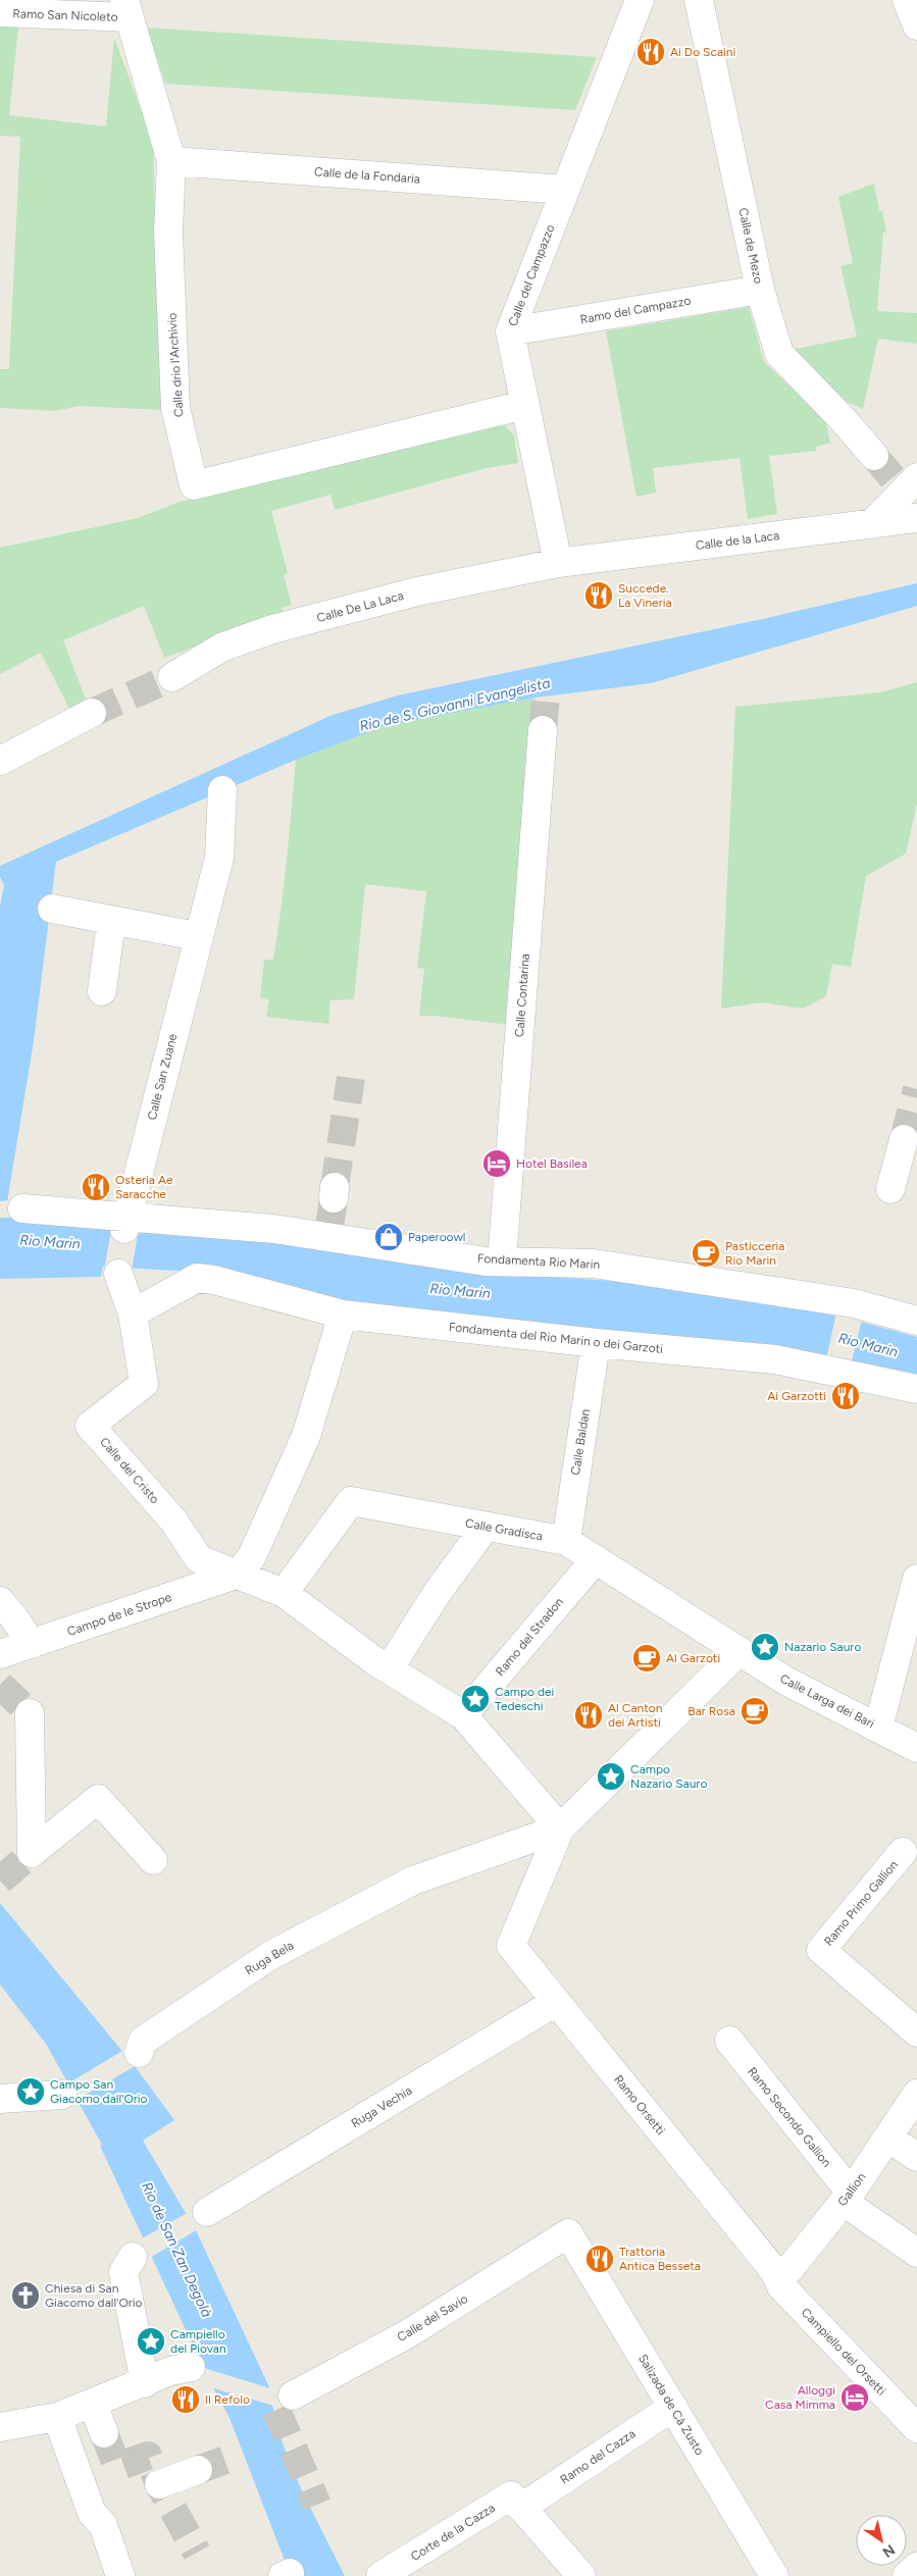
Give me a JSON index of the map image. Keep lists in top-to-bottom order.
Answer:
{
  "streets": {
    "street": [
      "Ramo San Nicoleto",
      "Calle de la Fondaria",
      "Calle de Mezo",
      "Calle del Campazzo",
      "Ramo del Campazzo",
      "Calle drio l'Archivio",
      "Calle de la Laca",
      "Calle De La Laca",
      "Calle Contarina",
      "Calle San Zuane",
      "Fondamenta Rio Marin",
      "Fondamenta del Rio Marin o dei Garzoti",
      "Calle Baldan",
      "Calle del Cristo",
      "Calle Gradisca",
      "Campo de le Strope",
      "Ramo del Stradon",
      "Calle Larga dei Bari",
      "Ramo Primo Gallion",
      "Ruga Bela",
      "Ramo Orsetti",
      "Ruga Vechia",
      "Ramo Secondo Gallion",
      "Gallion",
      "Calle del Savio",
      "Campiello del Orsetti",
      "Salizada de Cà Zusto",
      "Ramo del Cazza",
      "Corte de la Cazza"
    ]
  },
  "crossings": [
    ["Ramo San Nicoleto", "Calle drio l'Archivio"],
    ["Calle de la Fondaria", "Calle del Campazzo"],
    ["Calle de la Fondaria", "Calle drio l'Archivio"],
    ["Calle de Mezo", "Ramo del Campazzo"],
    ["Calle del Campazzo", "Ramo del Campazzo"],
    ["Calle del Campazzo", "Calle drio l'Archivio"],
    ["Calle del Campazzo", "Calle de la Laca"],
    ["Calle del Campazzo", "Calle De La Laca"],
    ["Calle de la Laca", "Calle De La Laca"],
    ["Calle Contarina", "Fondamenta Rio Marin"],
    ["Calle San Zuane", "Fondamenta Rio Marin"],
    ["Fondamenta del Rio Marin o dei Garzoti", "Calle Baldan"],
    ["Fondamenta del Rio Marin o dei Garzoti", "Calle del Cristo"],
    ["Calle Baldan", "Calle Gradisca"],
    ["Calle del Cristo", "Campo de le Strope"],
    ["Calle Gradisca", "Ramo del Stradon"],
    ["Calle Gradisca", "Calle Larga dei Bari"],
    ["Ruga Bela", "Ramo Orsetti"],
    ["Ramo Orsetti", "Ruga Vechia"],
    ["Ramo Orsetti", "Gallion"],
    ["Ramo Orsetti", "Campiello del Orsetti"],
    ["Ramo Secondo Gallion", "Gallion"],
    ["Gallion", "Campiello del Orsetti"],
    ["Calle del Savio", "Salizada de Cà Zusto"],
    ["Salizada de Cà Zusto", "Ramo del Cazza"],
    ["Ramo del Cazza", "Corte de la Cazza"]
  ],
  "water": ["Rio de S. Giovanni Evangelista", "Rio Marin", "Rio de San Zan Degolà"],
  "places": {
    "restaurant": [
      "Ai Do Scaini",
      "Succede. La Vineria",
      "Osteria Ae Saracche",
      "Ai Garzotti",
      "Al Canton dei Artisti",
      "Trattoria Antica Besseta",
      "Il Refolo"
    ],
    "hotel": ["Hotel Basilea", "Alloggi Casa Mimma"],
    "shop": ["Paperoowl"],
    "cafe": ["Pasticceria Rio Marin", "Al Garzoti", "Bar Rosa"],
    "place": [
      "Nazario Sauro",
      "Campo dei Tedeschi",
      "Campo Nazario Sauro",
      "Campo San Giacomo dall'Orio",
      "Campiello del Piovan"
    ],
    "church": ["Chiesa di San Giacomo dall'Orio"]
  },
  "north": "bottom right"
}
